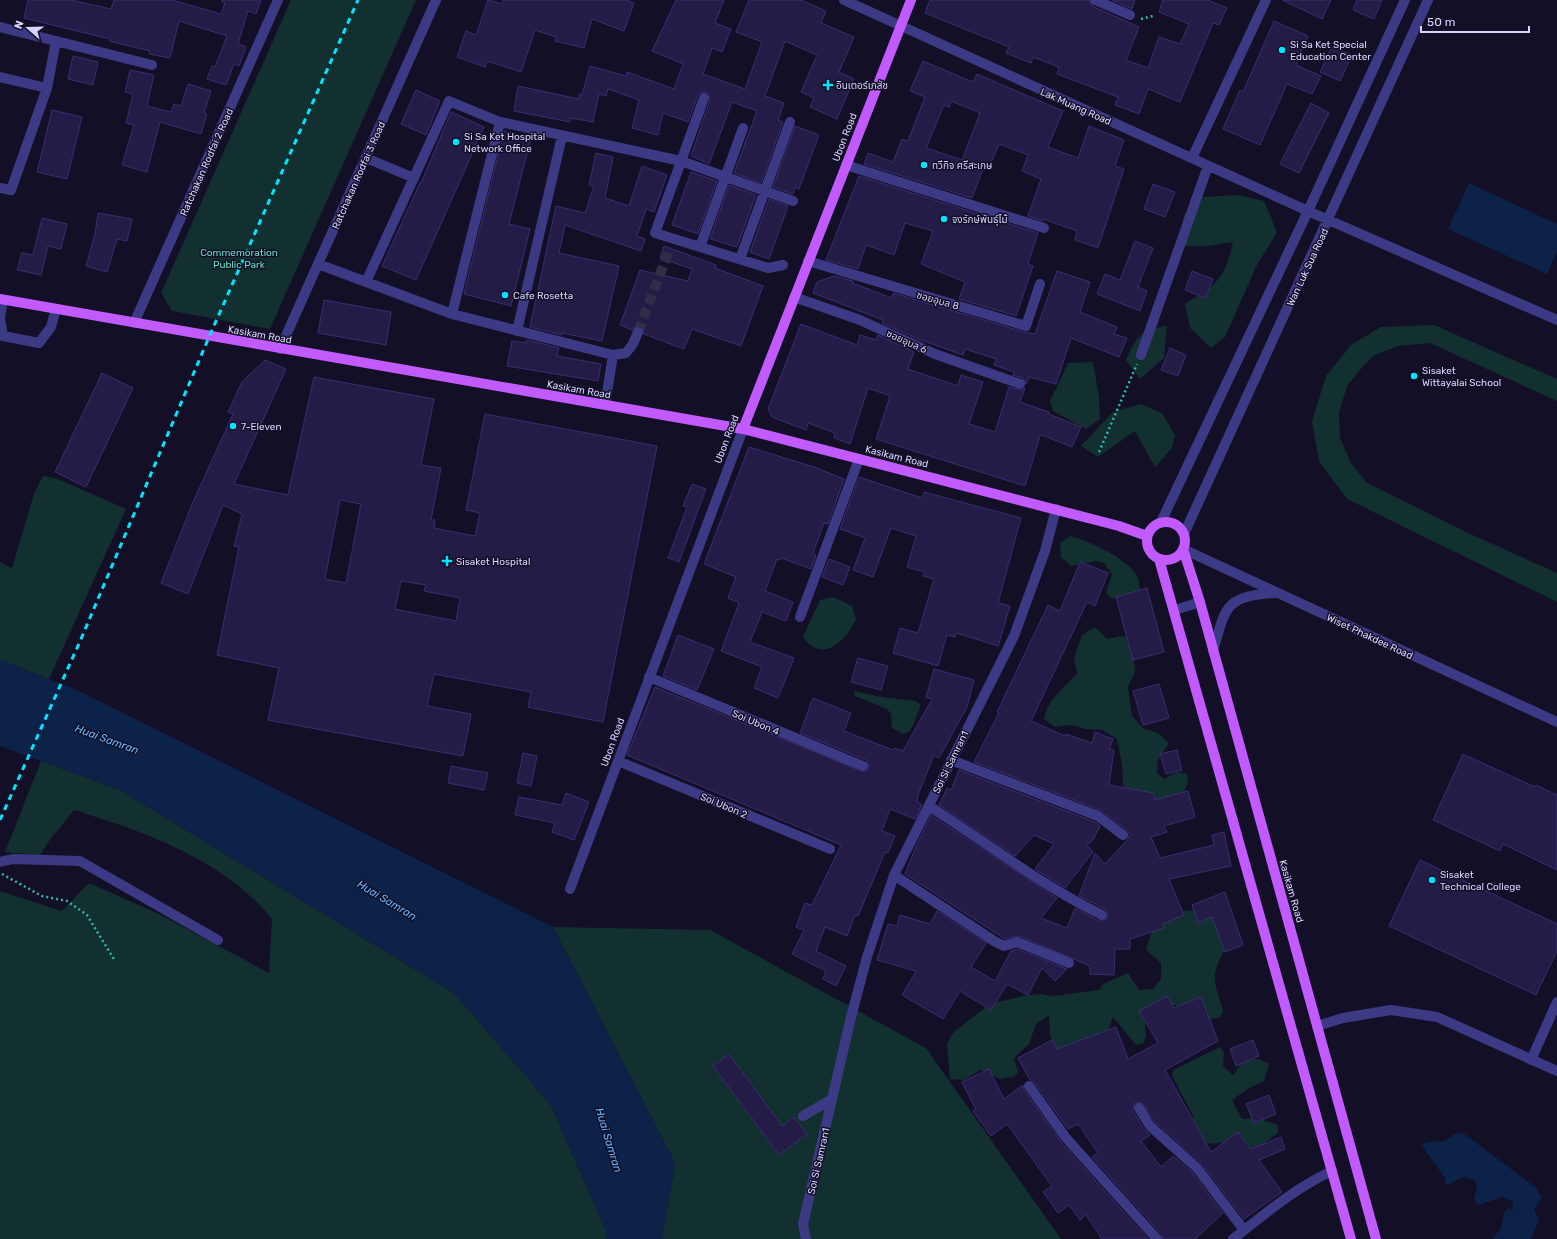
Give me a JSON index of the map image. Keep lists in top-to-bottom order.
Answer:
{
  "streets": {
    "main road": ["Ubon Road", "Kasikam Road"],
    "street": [
      "Lak Muang Road",
      "Ratchakan Rodfai 2 Road",
      "Ratchakan Rodfai 3 Road",
      "Wan Luk Sua Road",
      "ซอยอุบล 8",
      "ซอยอุบล 6",
      "Wiset Phakdee Road",
      "Soi Ubon 4",
      "Soi Si Samran1",
      "Soi Ubon 2"
    ]
  },
  "crossings": [
    ["Lak Muang Road", "Ubon Road"],
    ["Lak Muang Road", "Wan Luk Sua Road"],
    ["Ubon Road", "ซอยอุบล 8"],
    ["Ubon Road", "Kasikam Road"],
    ["Ubon Road", "ซอยอุบล 6"],
    ["Ubon Road", "Soi Ubon 4"],
    ["Ubon Road", "Soi Ubon 2"],
    ["Ratchakan Rodfai 2 Road", "Kasikam Road"],
    ["Ratchakan Rodfai 3 Road", "Kasikam Road"],
    ["Wan Luk Sua Road", "Kasikam Road"],
    ["Wan Luk Sua Road", "Wiset Phakdee Road"],
    ["Kasikam Road", "Wiset Phakdee Road"],
    ["Kasikam Road", "Soi Si Samran1"]
  ],
  "water": ["Huai Samran"],
  "parks": ["Commemoration Public Park"],
  "places": {
    "other": [
      "Si Sa Ket Special Education Center",
      "Si Sa Ket Hospital Network Office",
      "ทวีกิจ ศรีสะเกษ",
      "จงรักษ์พันธุ์ไม้",
      "Cafe Rosetta",
      "Sisaket Wittayalai School",
      "7-Eleven",
      "Sisaket Technical College"
    ],
    "health": ["อินเตอร์เภสัช", "Sisaket Hospital"]
  },
  "scale_bar": "50 m",
  "north": "left"
}
